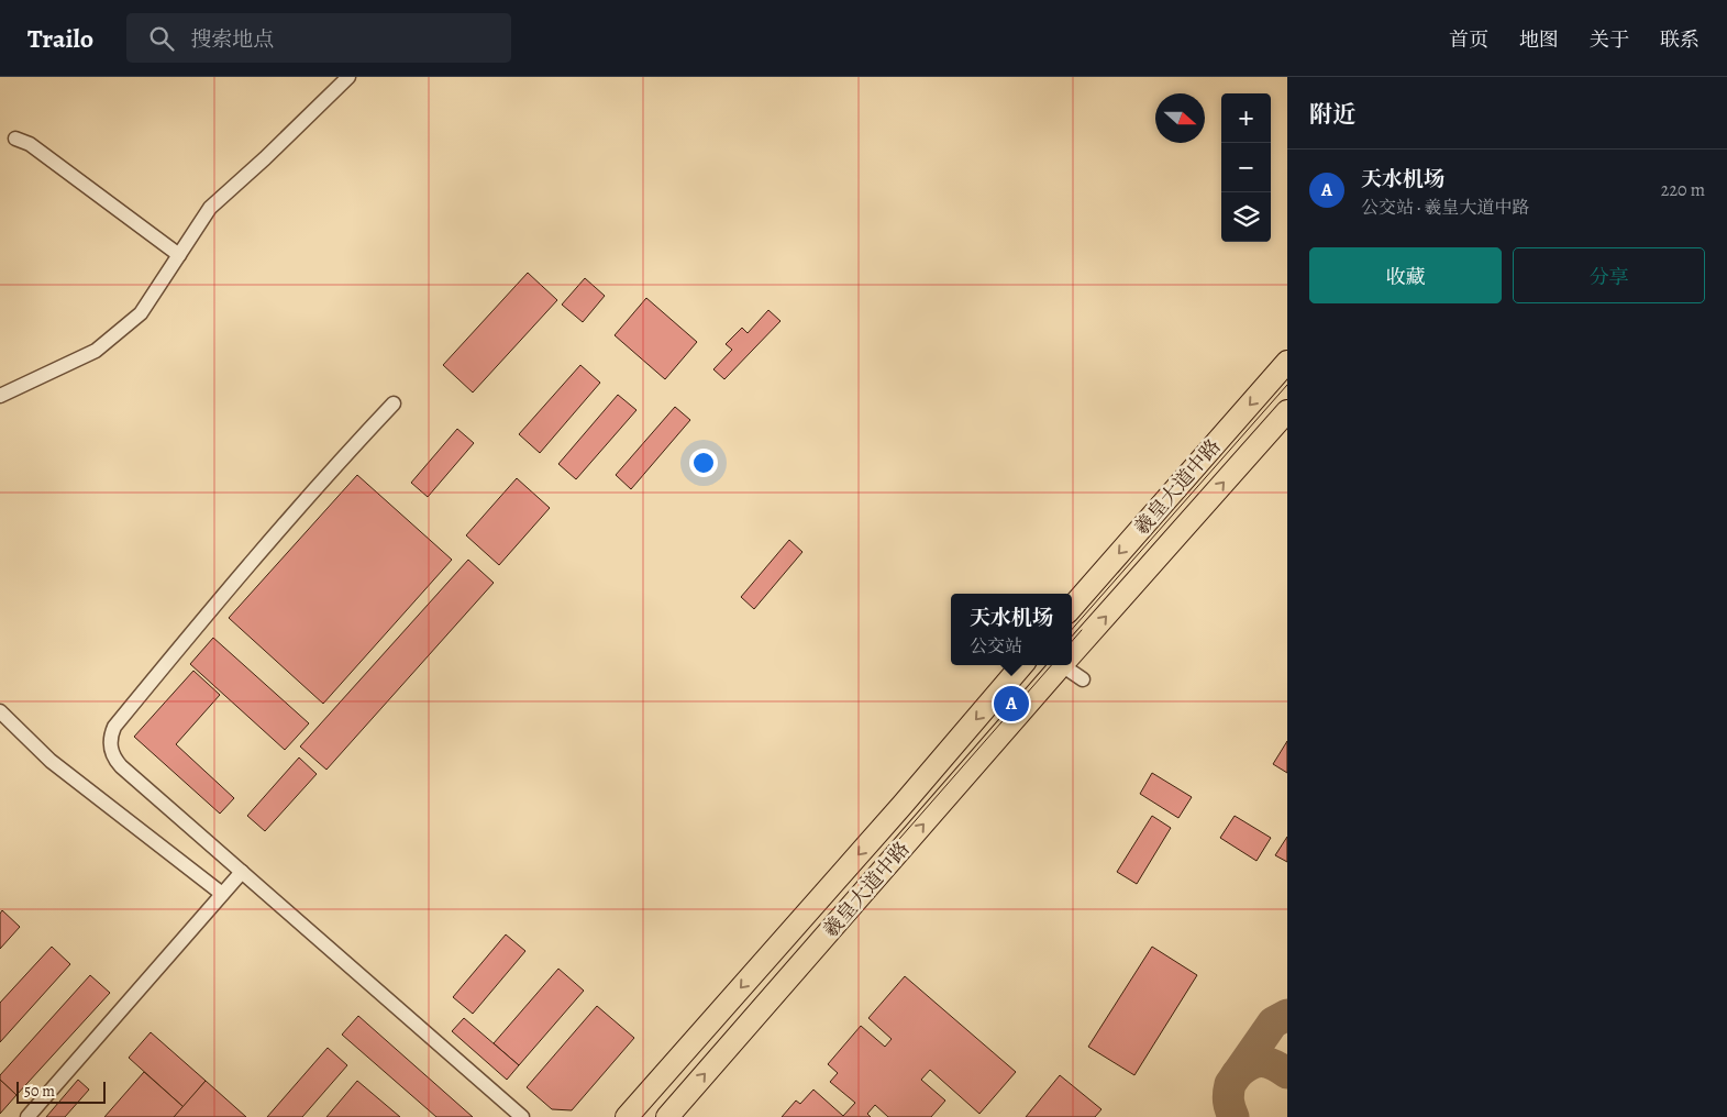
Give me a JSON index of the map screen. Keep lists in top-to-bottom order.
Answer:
{
  "streets": {
    "main road": ["羲皇大道中路"]
  },
  "scale_bar": "50 m",
  "north": "right",
  "page": {
    "header": "Trailo",
    "search": "搜索地点",
    "nav": [
      "首页",
      "地图",
      "关于",
      "联系"
    ],
    "heading": "附近",
    "map_buttons": ["+", "−"],
    "list": [
      {
        "mark": "A",
        "name": "天水机场",
        "note": "公交站 · 羲皇大道中路",
        "value": "220 m"
      }
    ],
    "buttons": ["收藏", "分享"],
    "popup": ["天水机场", "公交站"],
    "pins": "A",
    "scale": "50 m"
  }
}
